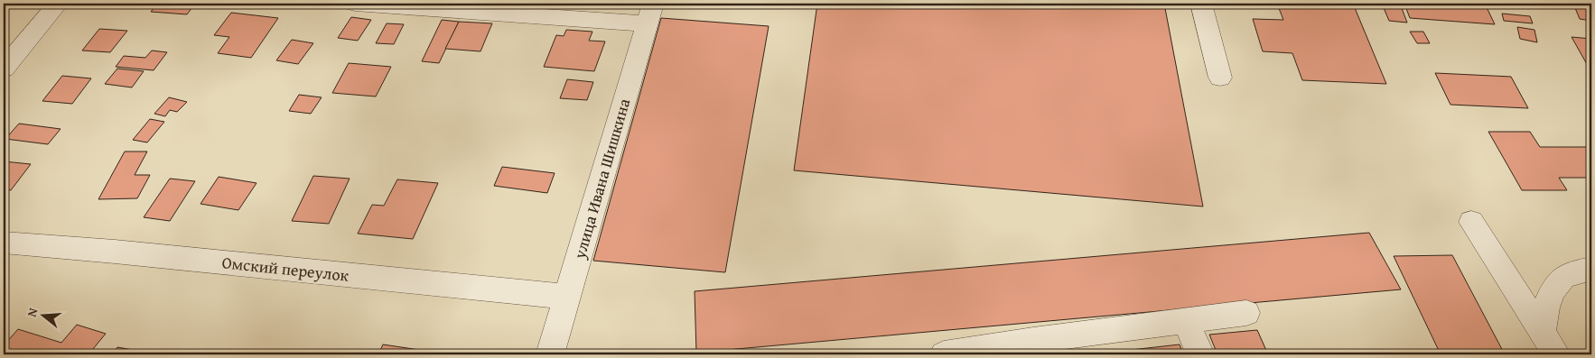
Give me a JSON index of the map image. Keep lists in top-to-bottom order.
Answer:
{
  "streets": {
    "street": ["улица Ивана Шишкина", "Омский переулок"]
  },
  "crossings": [
    ["улица Ивана Шишкина", "Омский переулок"]
  ],
  "north": "left"
}
